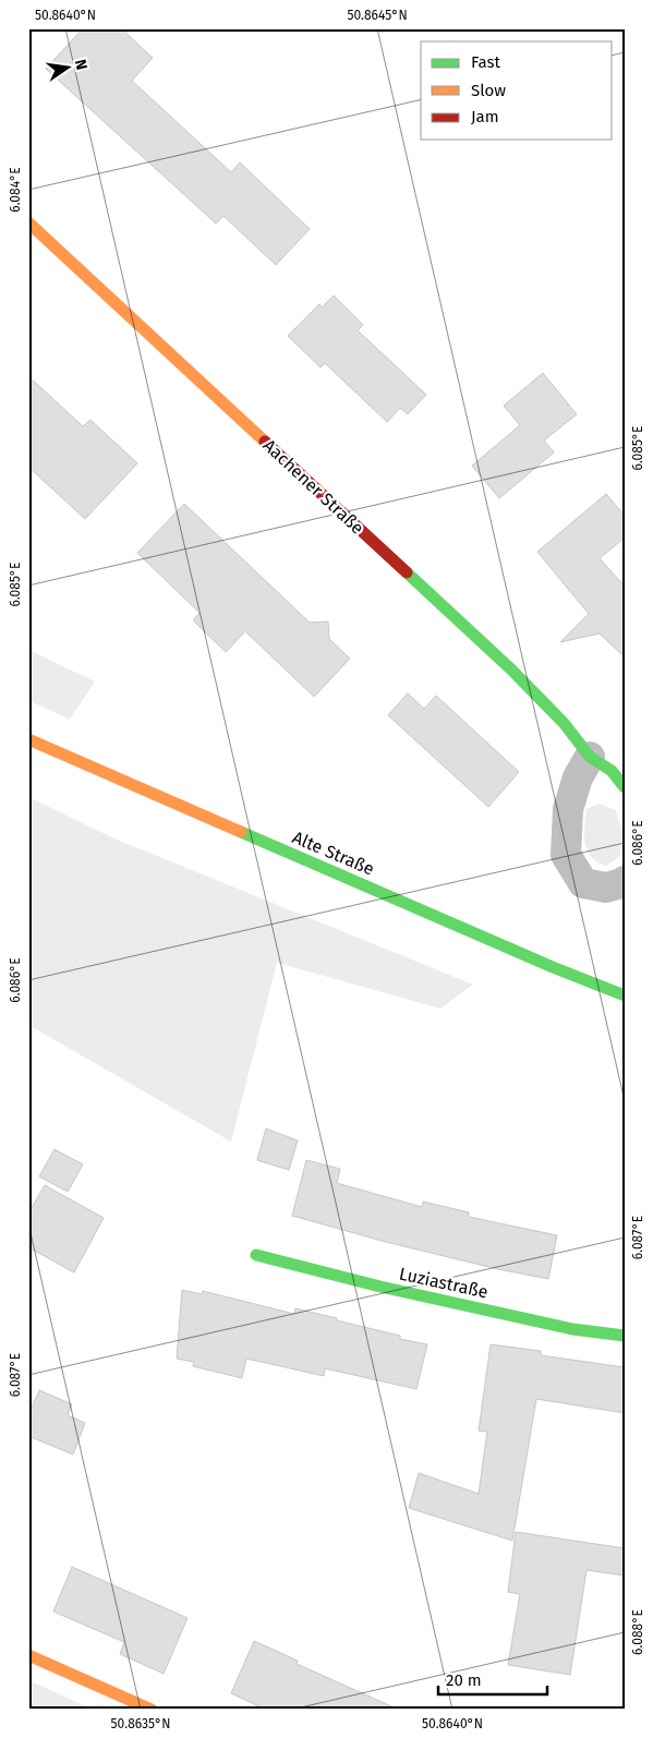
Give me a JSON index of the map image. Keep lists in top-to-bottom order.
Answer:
{
  "streets": {
    "street": ["Aachener Straße", "Alte Straße", "Luziastraße"]
  },
  "legend": ["Fast", "Slow", "Jam"],
  "scale_bar": "20 m",
  "north": "right",
  "coordinates": [
    "50.8640°N",
    "50.8645°N",
    "6.084°E",
    "6.085°E",
    "6.086°E",
    "6.087°E",
    "6.088°E",
    "50.8635°N"
  ]
}
